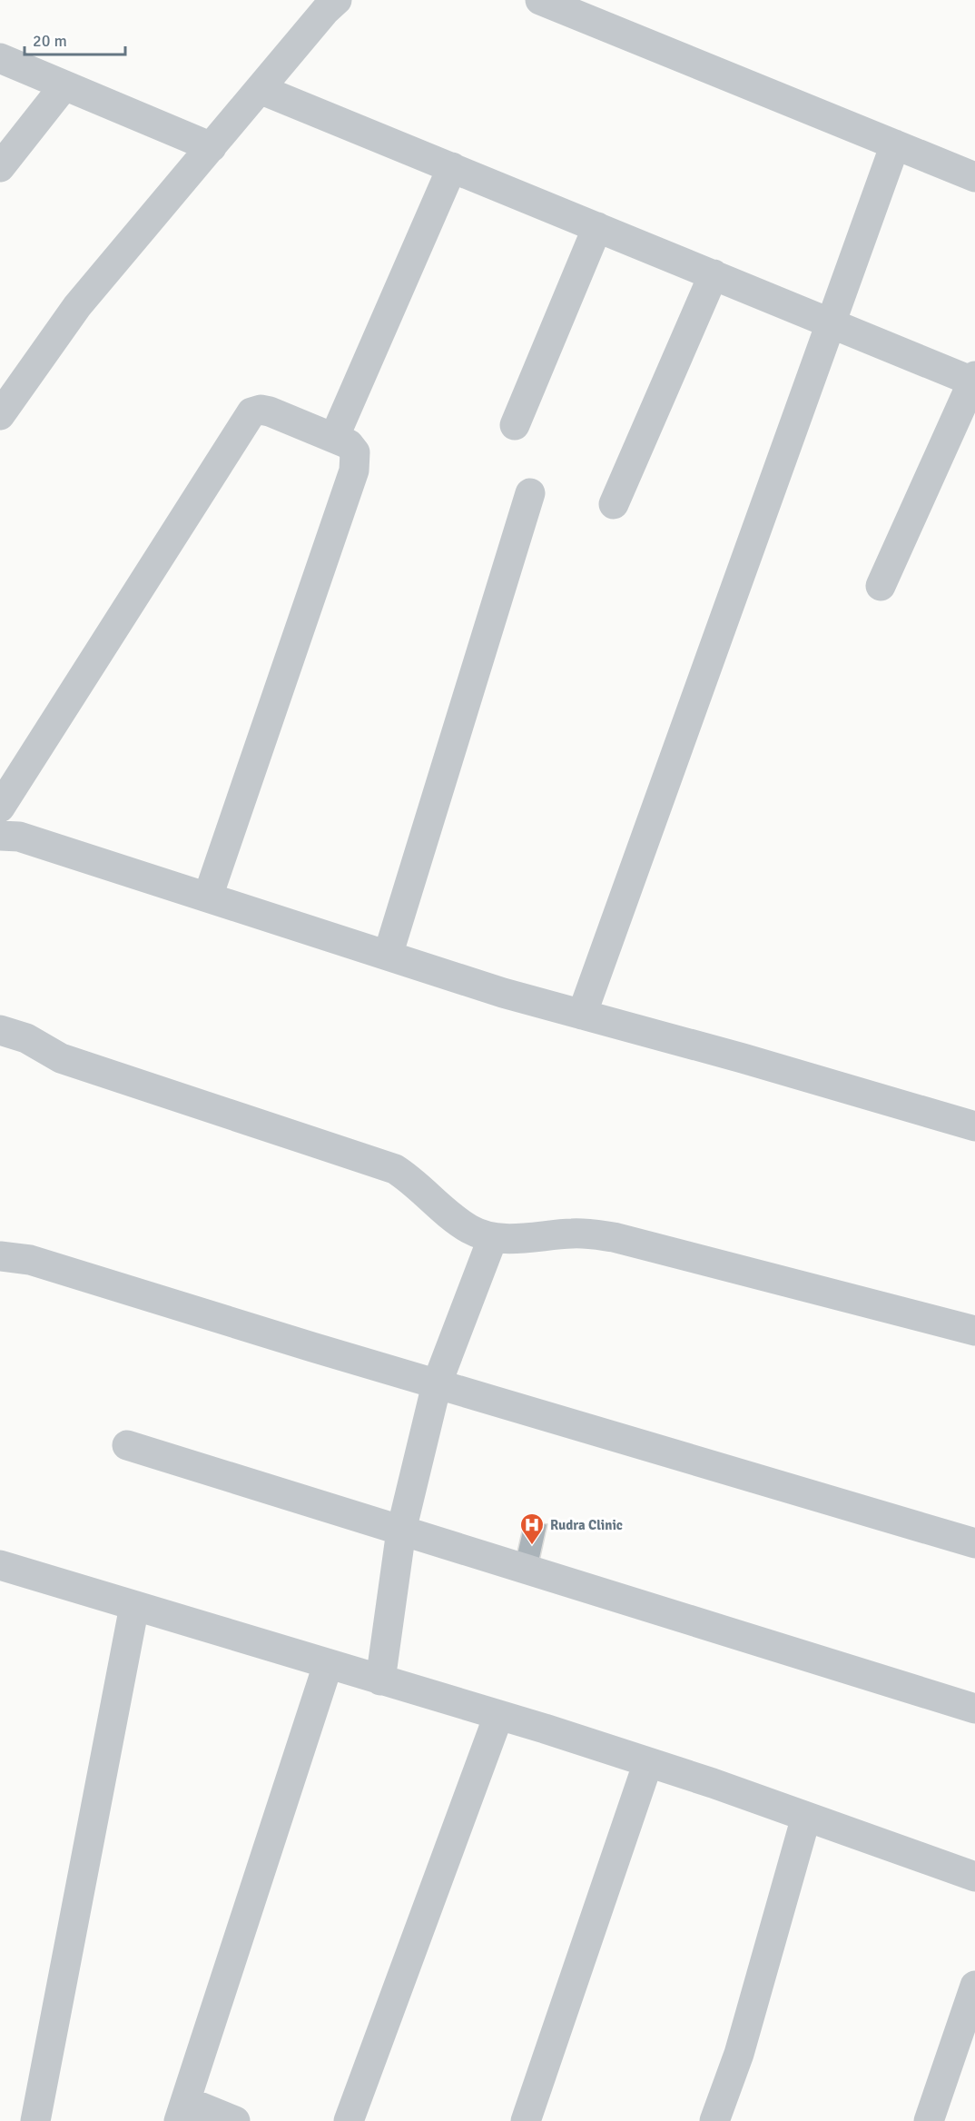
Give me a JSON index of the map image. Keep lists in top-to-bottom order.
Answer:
{
  "places": {
    "hospital": ["Rudra Clinic"]
  },
  "scale_bar": "20 m"
}
